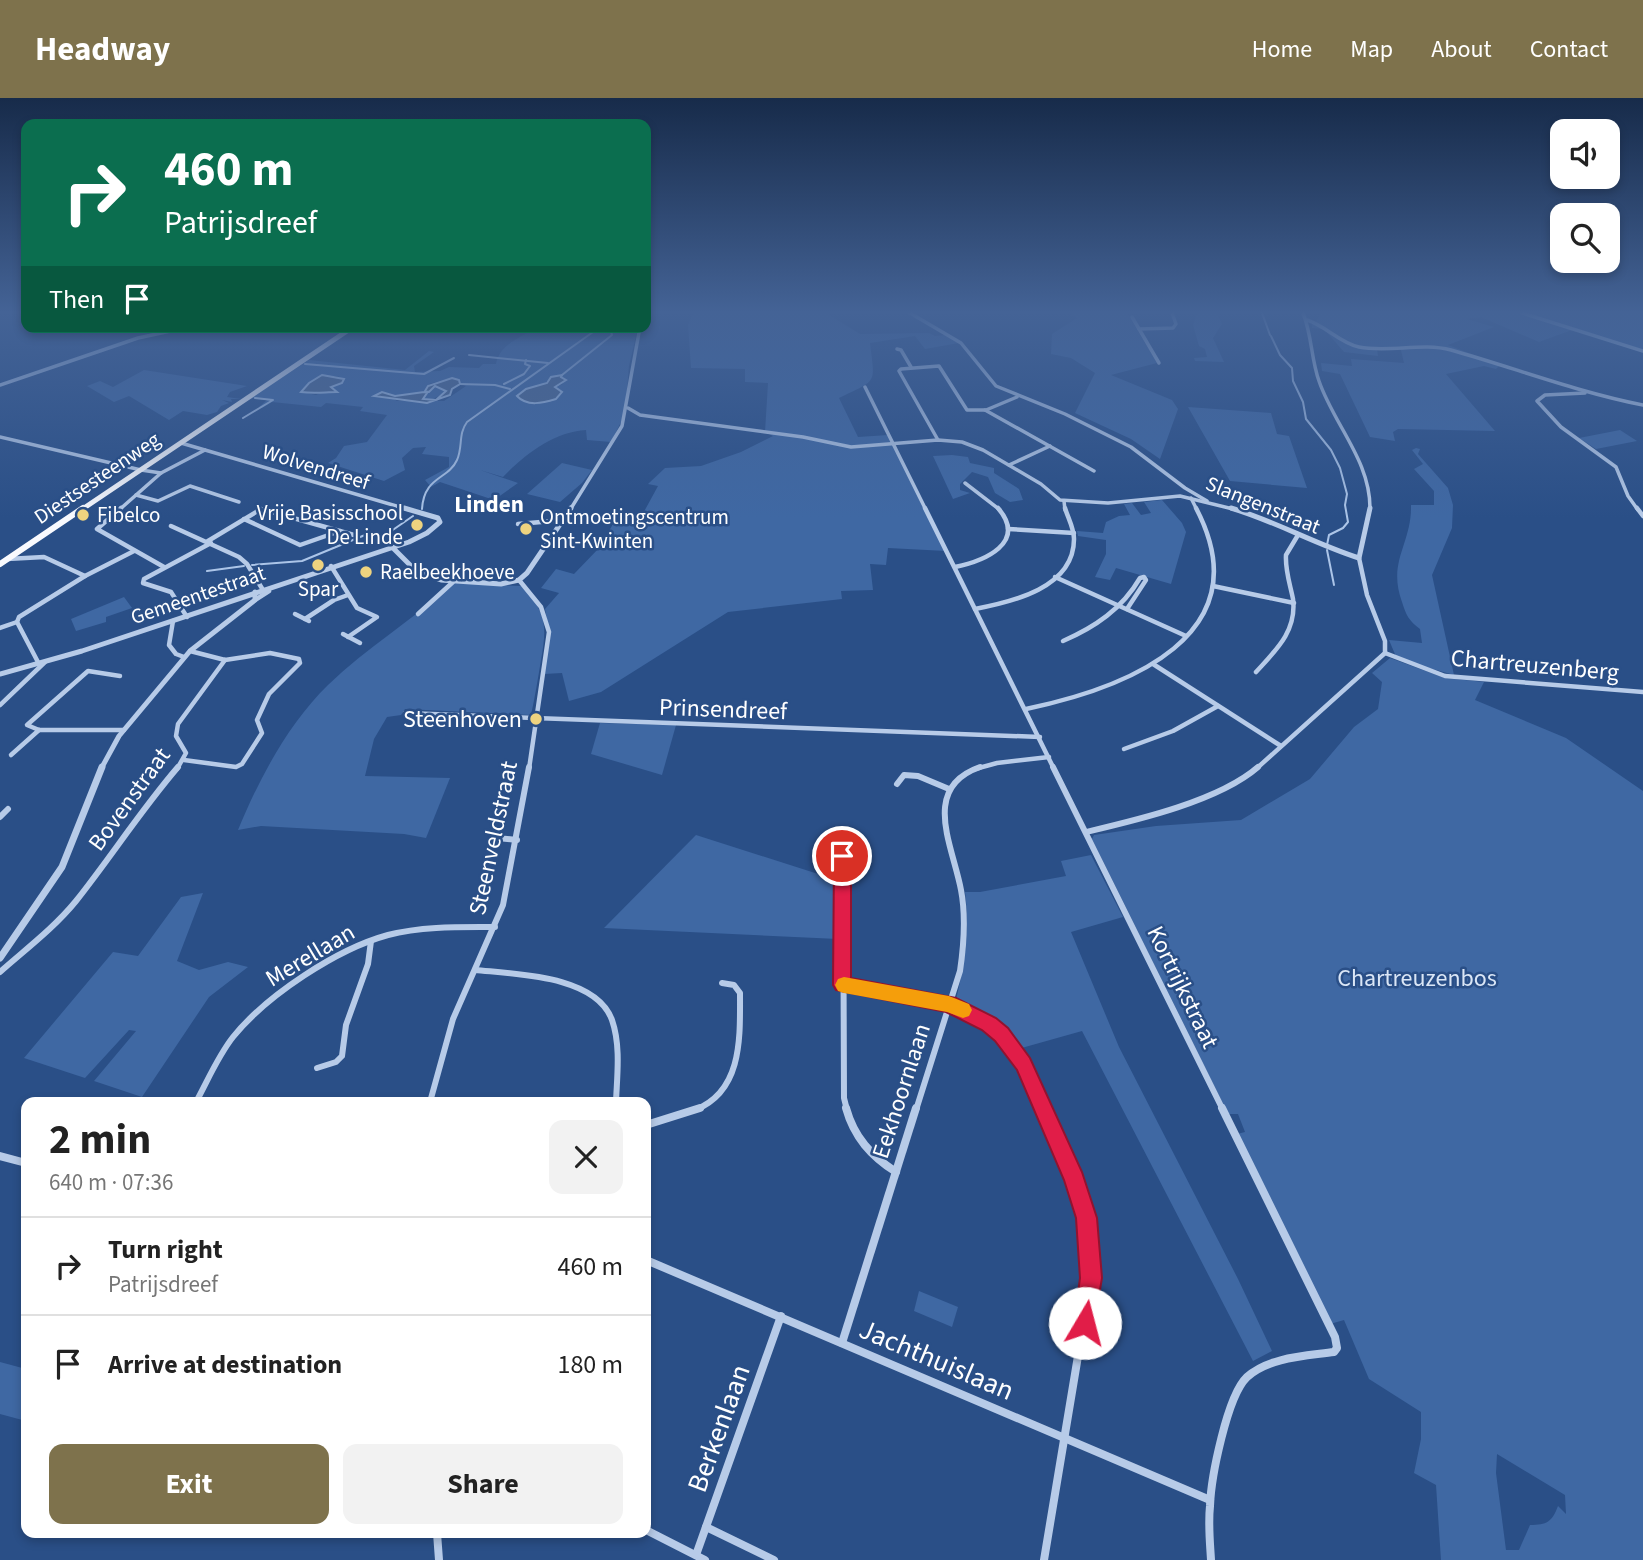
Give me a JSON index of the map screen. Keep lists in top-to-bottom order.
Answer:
{
  "streets": {
    "main road": ["Diestsesteenweg"],
    "street": [
      "Wolvendreef",
      "Slangenstraat",
      "Gemeentestraat",
      "Chartreuzenberg",
      "Prinsendreef",
      "Bovenstraat",
      "Steenveldstraat",
      "Merellaan",
      "Kortrijkstraat",
      "Eekhoornlaan",
      "Jachthuislaan",
      "Berkenlaan"
    ]
  },
  "crossings": [
    ["Wolvendreef", "Diestsesteenweg"],
    ["Wolvendreef", "Gemeentestraat"],
    ["Prinsendreef", "Steenveldstraat"],
    ["Prinsendreef", "Kortrijkstraat"],
    ["Steenveldstraat", "Merellaan"],
    ["Kortrijkstraat", "Jachthuislaan"],
    ["Eekhoornlaan", "Jachthuislaan"],
    ["Jachthuislaan", "Berkenlaan"]
  ],
  "districts": ["Linden"],
  "parks": ["Chartreuzenbos"],
  "places": [
    "Fibelco",
    "Vrije Basisschool De Linde",
    "Ontmoetingscentrum Sint-Kwinten",
    "Spar",
    "Raelbeekhoeve",
    "Steenhoven"
  ],
  "page": {
    "header": "Headway",
    "nav": [
      "Home",
      "Map",
      "About",
      "Contact"
    ],
    "turn": ["460 m", "Patrijsdreef"],
    "then": "Then",
    "heading": ["2 min", "640 m · 07:36"],
    "list": [
      {
        "name": "Turn right",
        "note": "Patrijsdreef",
        "value": "460 m"
      },
      {
        "name": "Arrive at destination",
        "value": "180 m"
      }
    ],
    "buttons": ["Exit", "Share"]
  }
}
